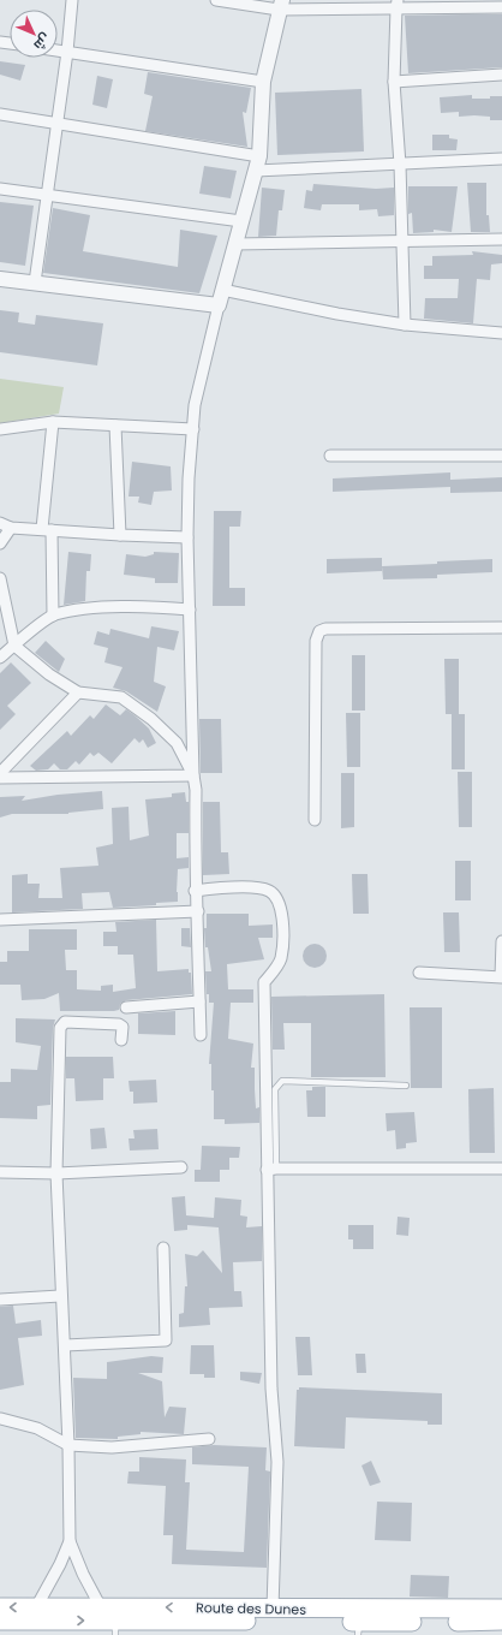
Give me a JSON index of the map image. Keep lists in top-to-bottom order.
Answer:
{
  "streets": {
    "main road": ["Route des Dunes"]
  },
  "north": "bottom right"
}
